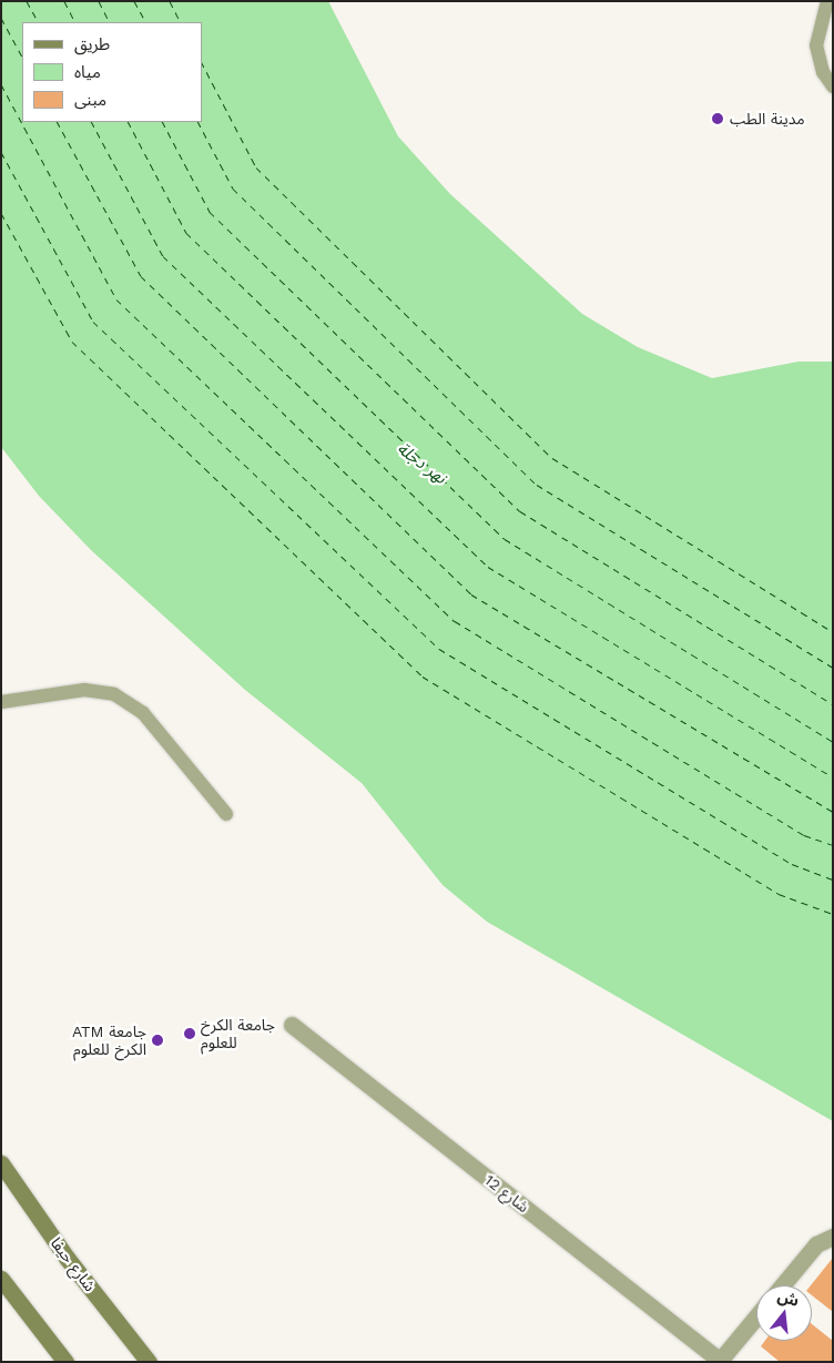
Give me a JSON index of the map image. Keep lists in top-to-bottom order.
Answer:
{
  "streets": {
    "main road": ["شارع حيفا"],
    "street": ["شارع 12"]
  },
  "water": ["نهر دجلة"],
  "places": ["مدينة الطب", "جامعة الكرخ للعلوم", "ATM جامعة الكرخ للعلوم"],
  "legend": ["طريق", "مياه", "مبنى"],
  "north": "top"
}
